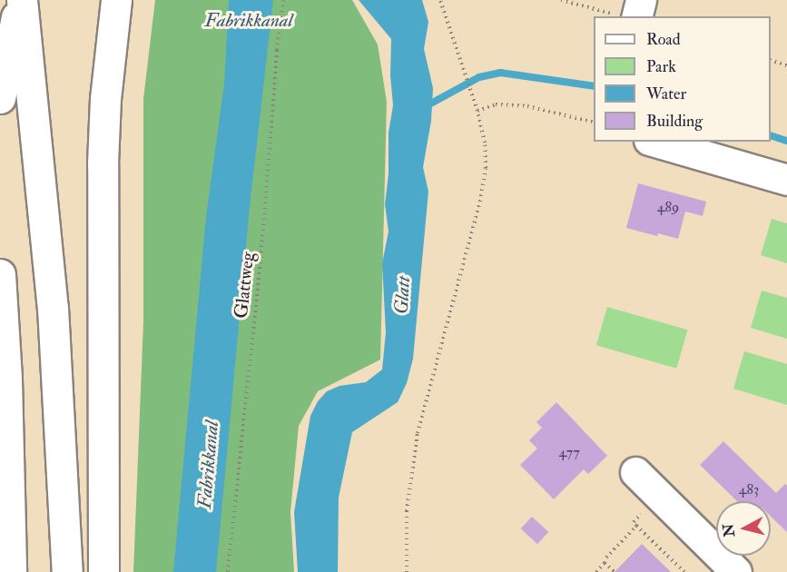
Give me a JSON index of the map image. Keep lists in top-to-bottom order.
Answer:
{
  "streets": {
    "path": ["Glattweg"]
  },
  "water": ["Fabrikkanal", "Glatt"],
  "house_numbers": ["489", "477", "483"],
  "legend": [
    "Road",
    "Park",
    "Water",
    "Building"
  ],
  "north": "left"
}
